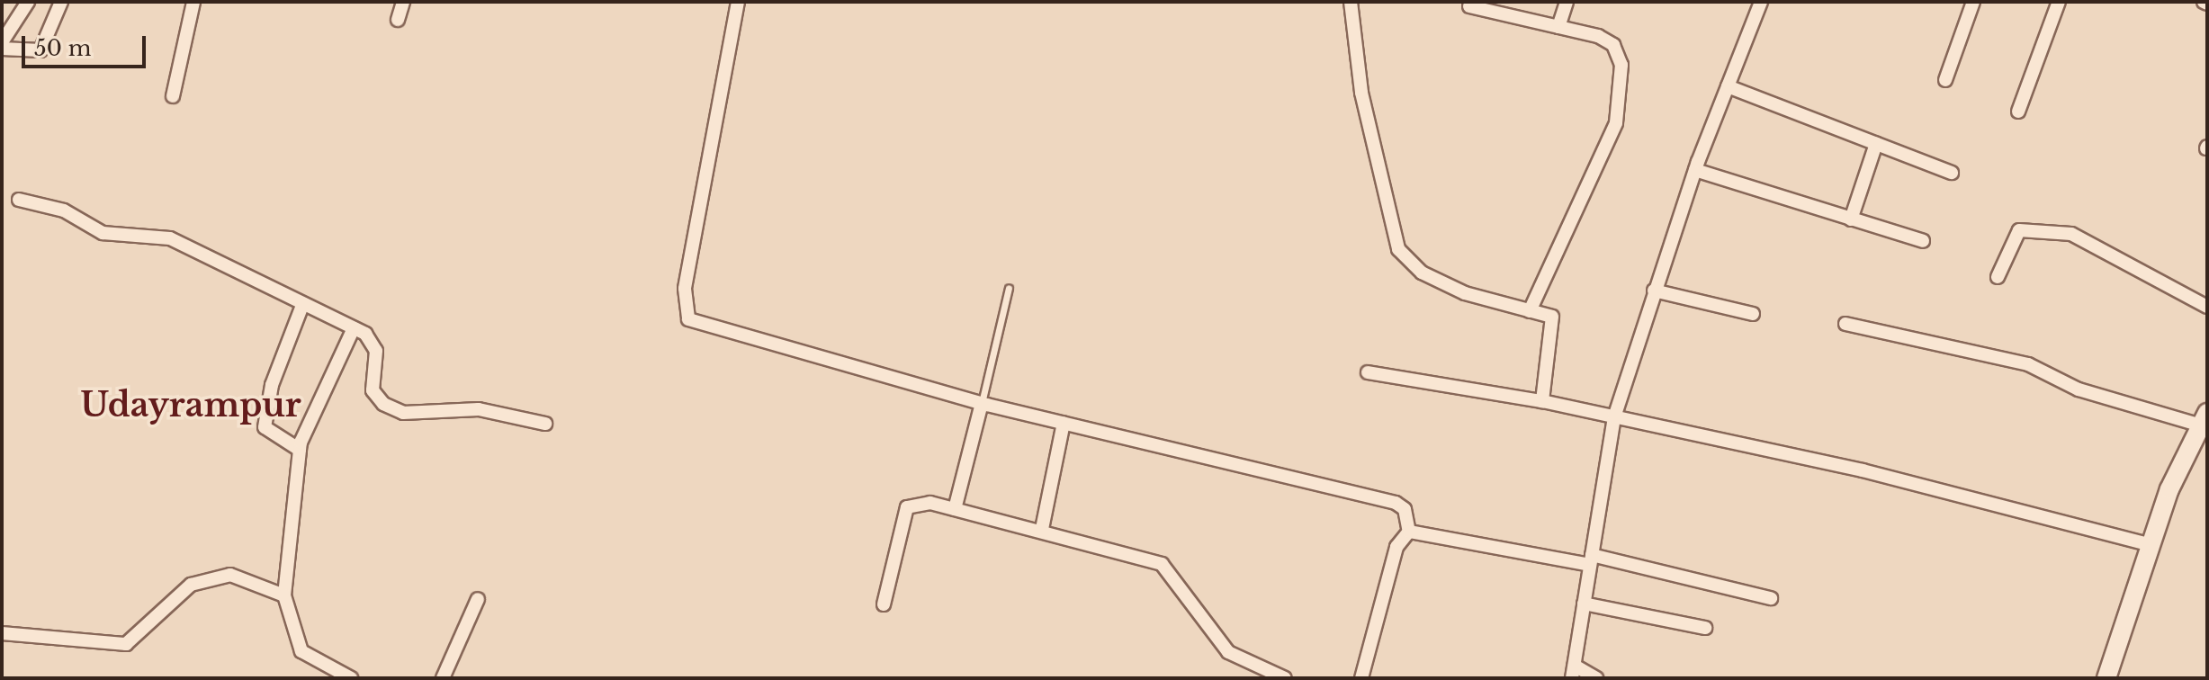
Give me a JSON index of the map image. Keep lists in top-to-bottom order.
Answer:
{
  "districts": ["Udayrampur"],
  "scale_bar": "50 m"
}
